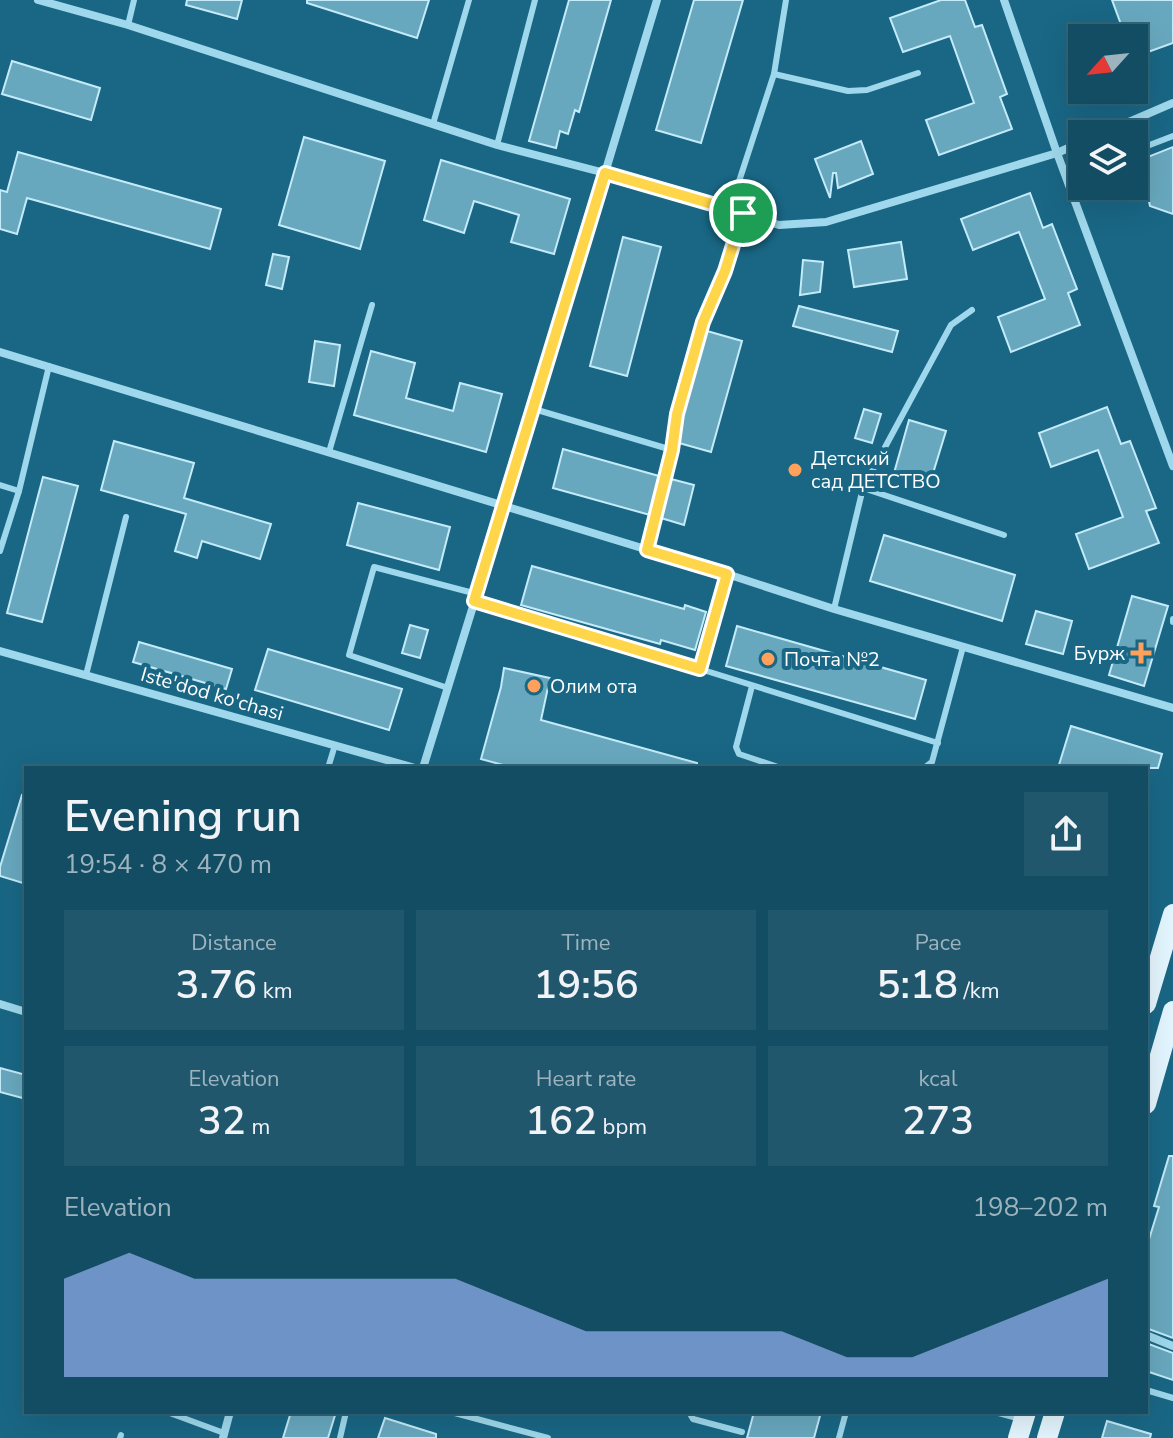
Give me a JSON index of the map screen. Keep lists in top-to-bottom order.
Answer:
{
  "streets": {
    "street": ["Iste'dod ko'chasi"]
  },
  "places": {
    "other": ["Детский сад ДЕТСТВО", "Почта №2", "Олим ота"],
    "health": ["Бурж"]
  },
  "north": "bottom left",
  "page": {
    "heading": ["Evening run", "19:54 · 8 × 470 m"],
    "stats": [
      ["Distance", "3.76 km"],
      ["Time", "19:56"],
      ["Pace", "5:18 /km"],
      ["Elevation", "32 m"],
      ["Heart rate", "162 bpm"],
      ["kcal", "273"]
    ],
    "chart": ["Elevation", "198–202 m"]
  }
}
